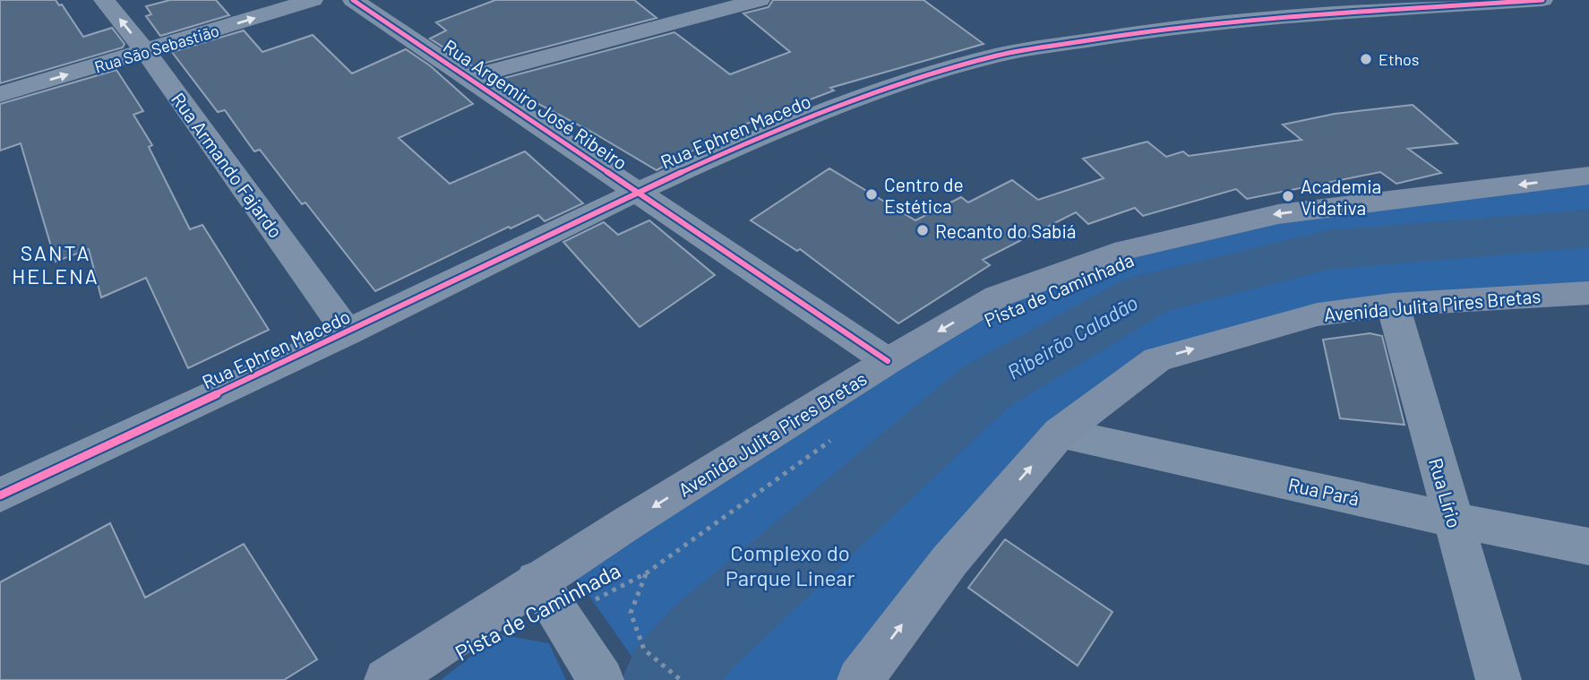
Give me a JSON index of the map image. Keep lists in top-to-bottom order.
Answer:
{
  "streets": {
    "main road": ["Avenida Julita Pires Bretas"],
    "street": [
      "Rua São Sebastião",
      "Rua Argemiro José Ribeiro",
      "Rua Ephren Macedo",
      "Rua Armando Fajardo",
      "Rua Pará",
      "Rua Lírio"
    ],
    "path": ["Pista de Caminhada"]
  },
  "crossings": [
    ["Rua São Sebastião", "Rua Armando Fajardo"],
    ["Rua Argemiro José Ribeiro", "Rua Ephren Macedo"],
    ["Rua Argemiro José Ribeiro", "Avenida Julita Pires Bretas"],
    ["Rua Ephren Macedo", "Rua Armando Fajardo"],
    ["Avenida Julita Pires Bretas", "Rua Pará"],
    ["Avenida Julita Pires Bretas", "Rua Lírio"],
    ["Rua Pará", "Rua Lírio"]
  ],
  "one_way": ["Rua São Sebastião"],
  "districts": ["SANTA HELENA"],
  "water": ["Ribeirão Caladão"],
  "parks": ["Complexo do Parque Linear"],
  "places": [
    "Ethos",
    "Centro de Estética",
    "Academia Vidativa",
    "Recanto do Sabiá"
  ]
}
